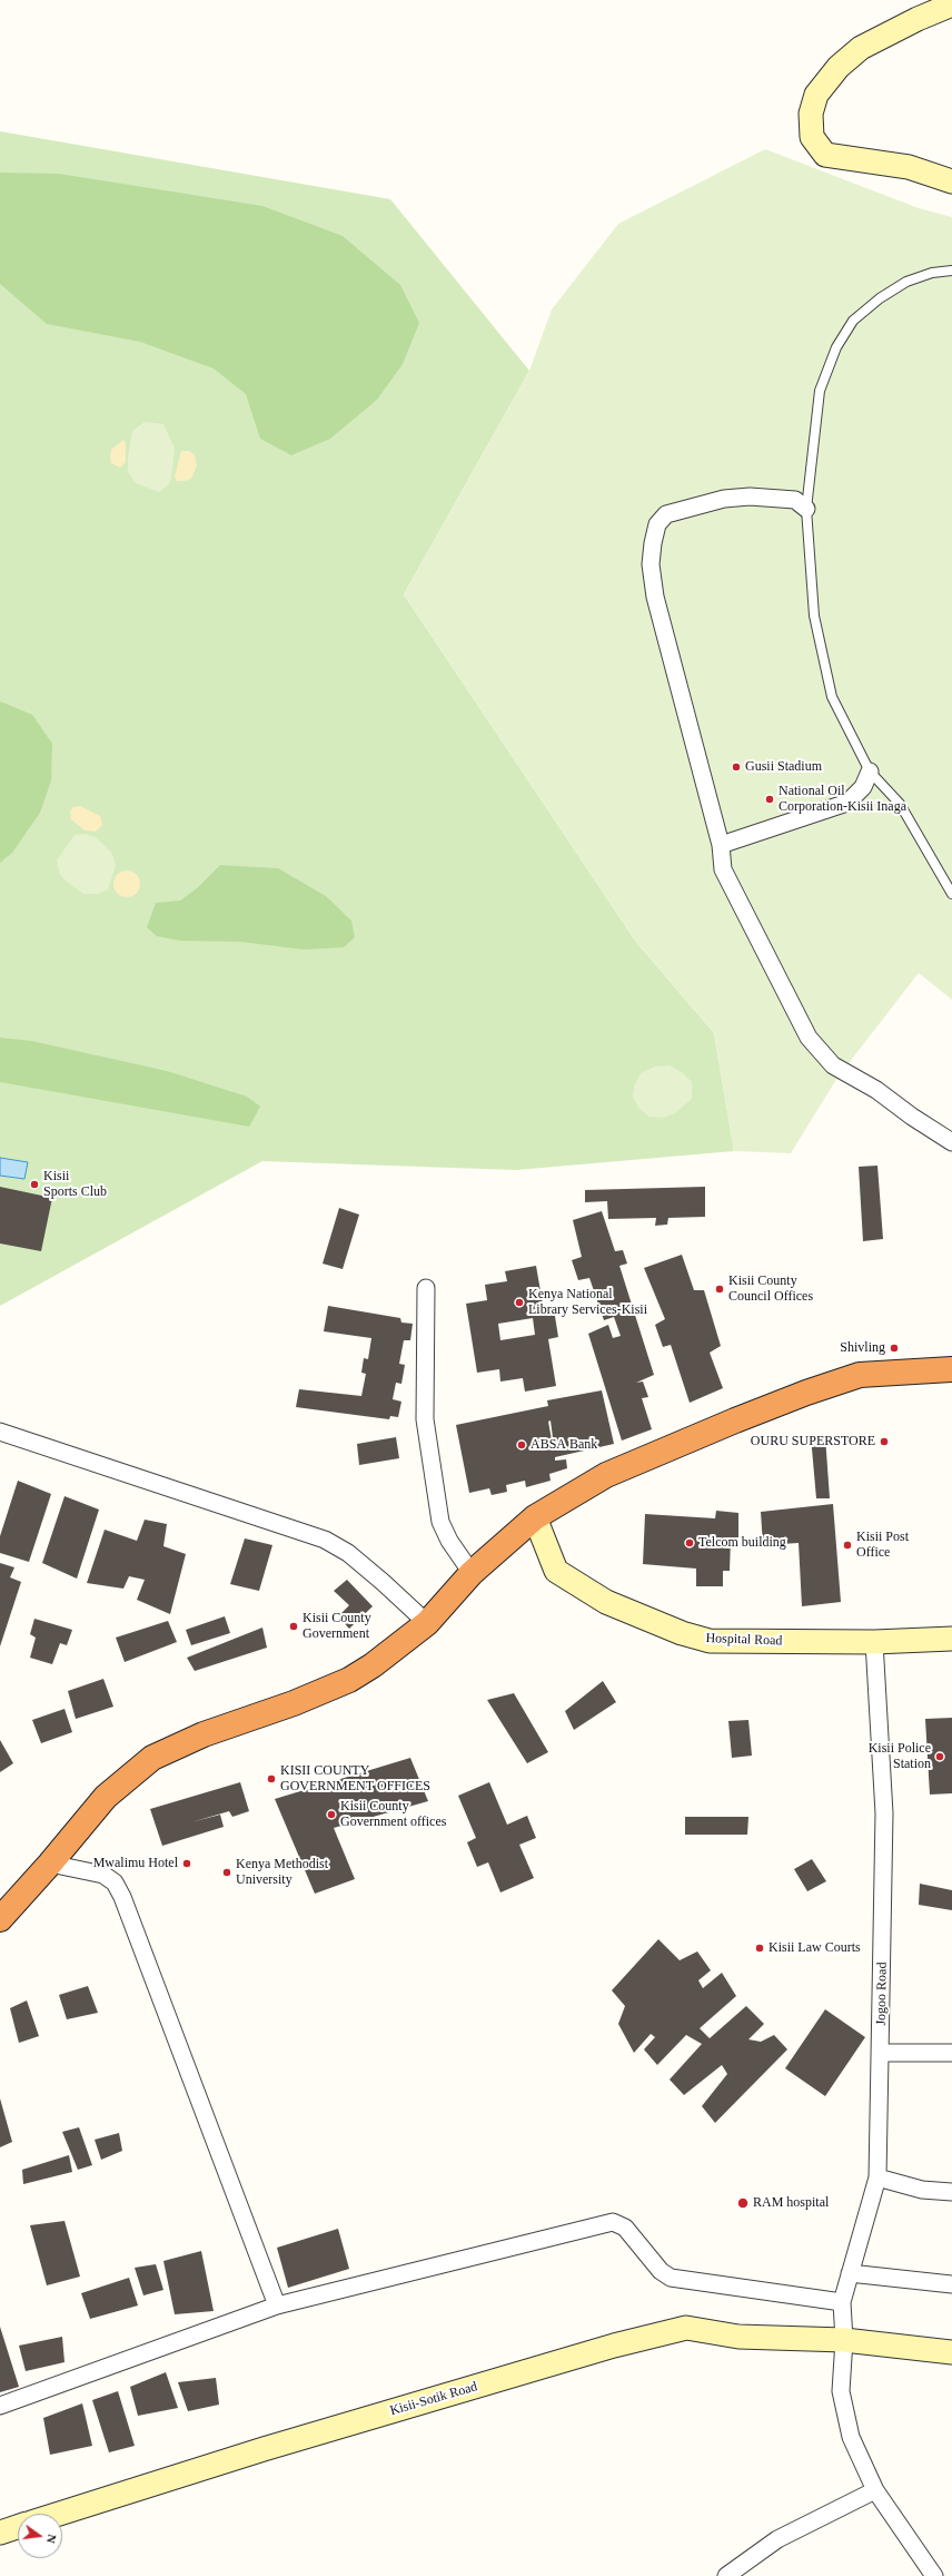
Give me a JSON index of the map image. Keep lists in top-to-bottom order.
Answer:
{
  "streets": {
    "street": ["Hospital Road", "Jogoo Road", "Kisii-Sotik Road"]
  },
  "crossings": [
    ["Hospital Road", "Jogoo Road"],
    ["Jogoo Road", "Kisii-Sotik Road"]
  ],
  "places": [
    "Gusii Stadium",
    "National Oil Corporation-Kisii Inaga",
    "Kisii Sports Club",
    "Kisii County Council Offices",
    "Kenya National Library Services-Kisii",
    "Shivling",
    "OURU SUPERSTORE",
    "ABSA Bank",
    "Telcom building",
    "Kisii Post Office",
    "Kisii County Government",
    "Kisii Police Station",
    "KISII COUNTY GOVERNMENT OFFICES",
    "Kisii County Government offices",
    "Mwalimu Hotel",
    "Kenya Methodist University",
    "Kisii Law Courts",
    "RAM hospital"
  ],
  "north": "right"
}
